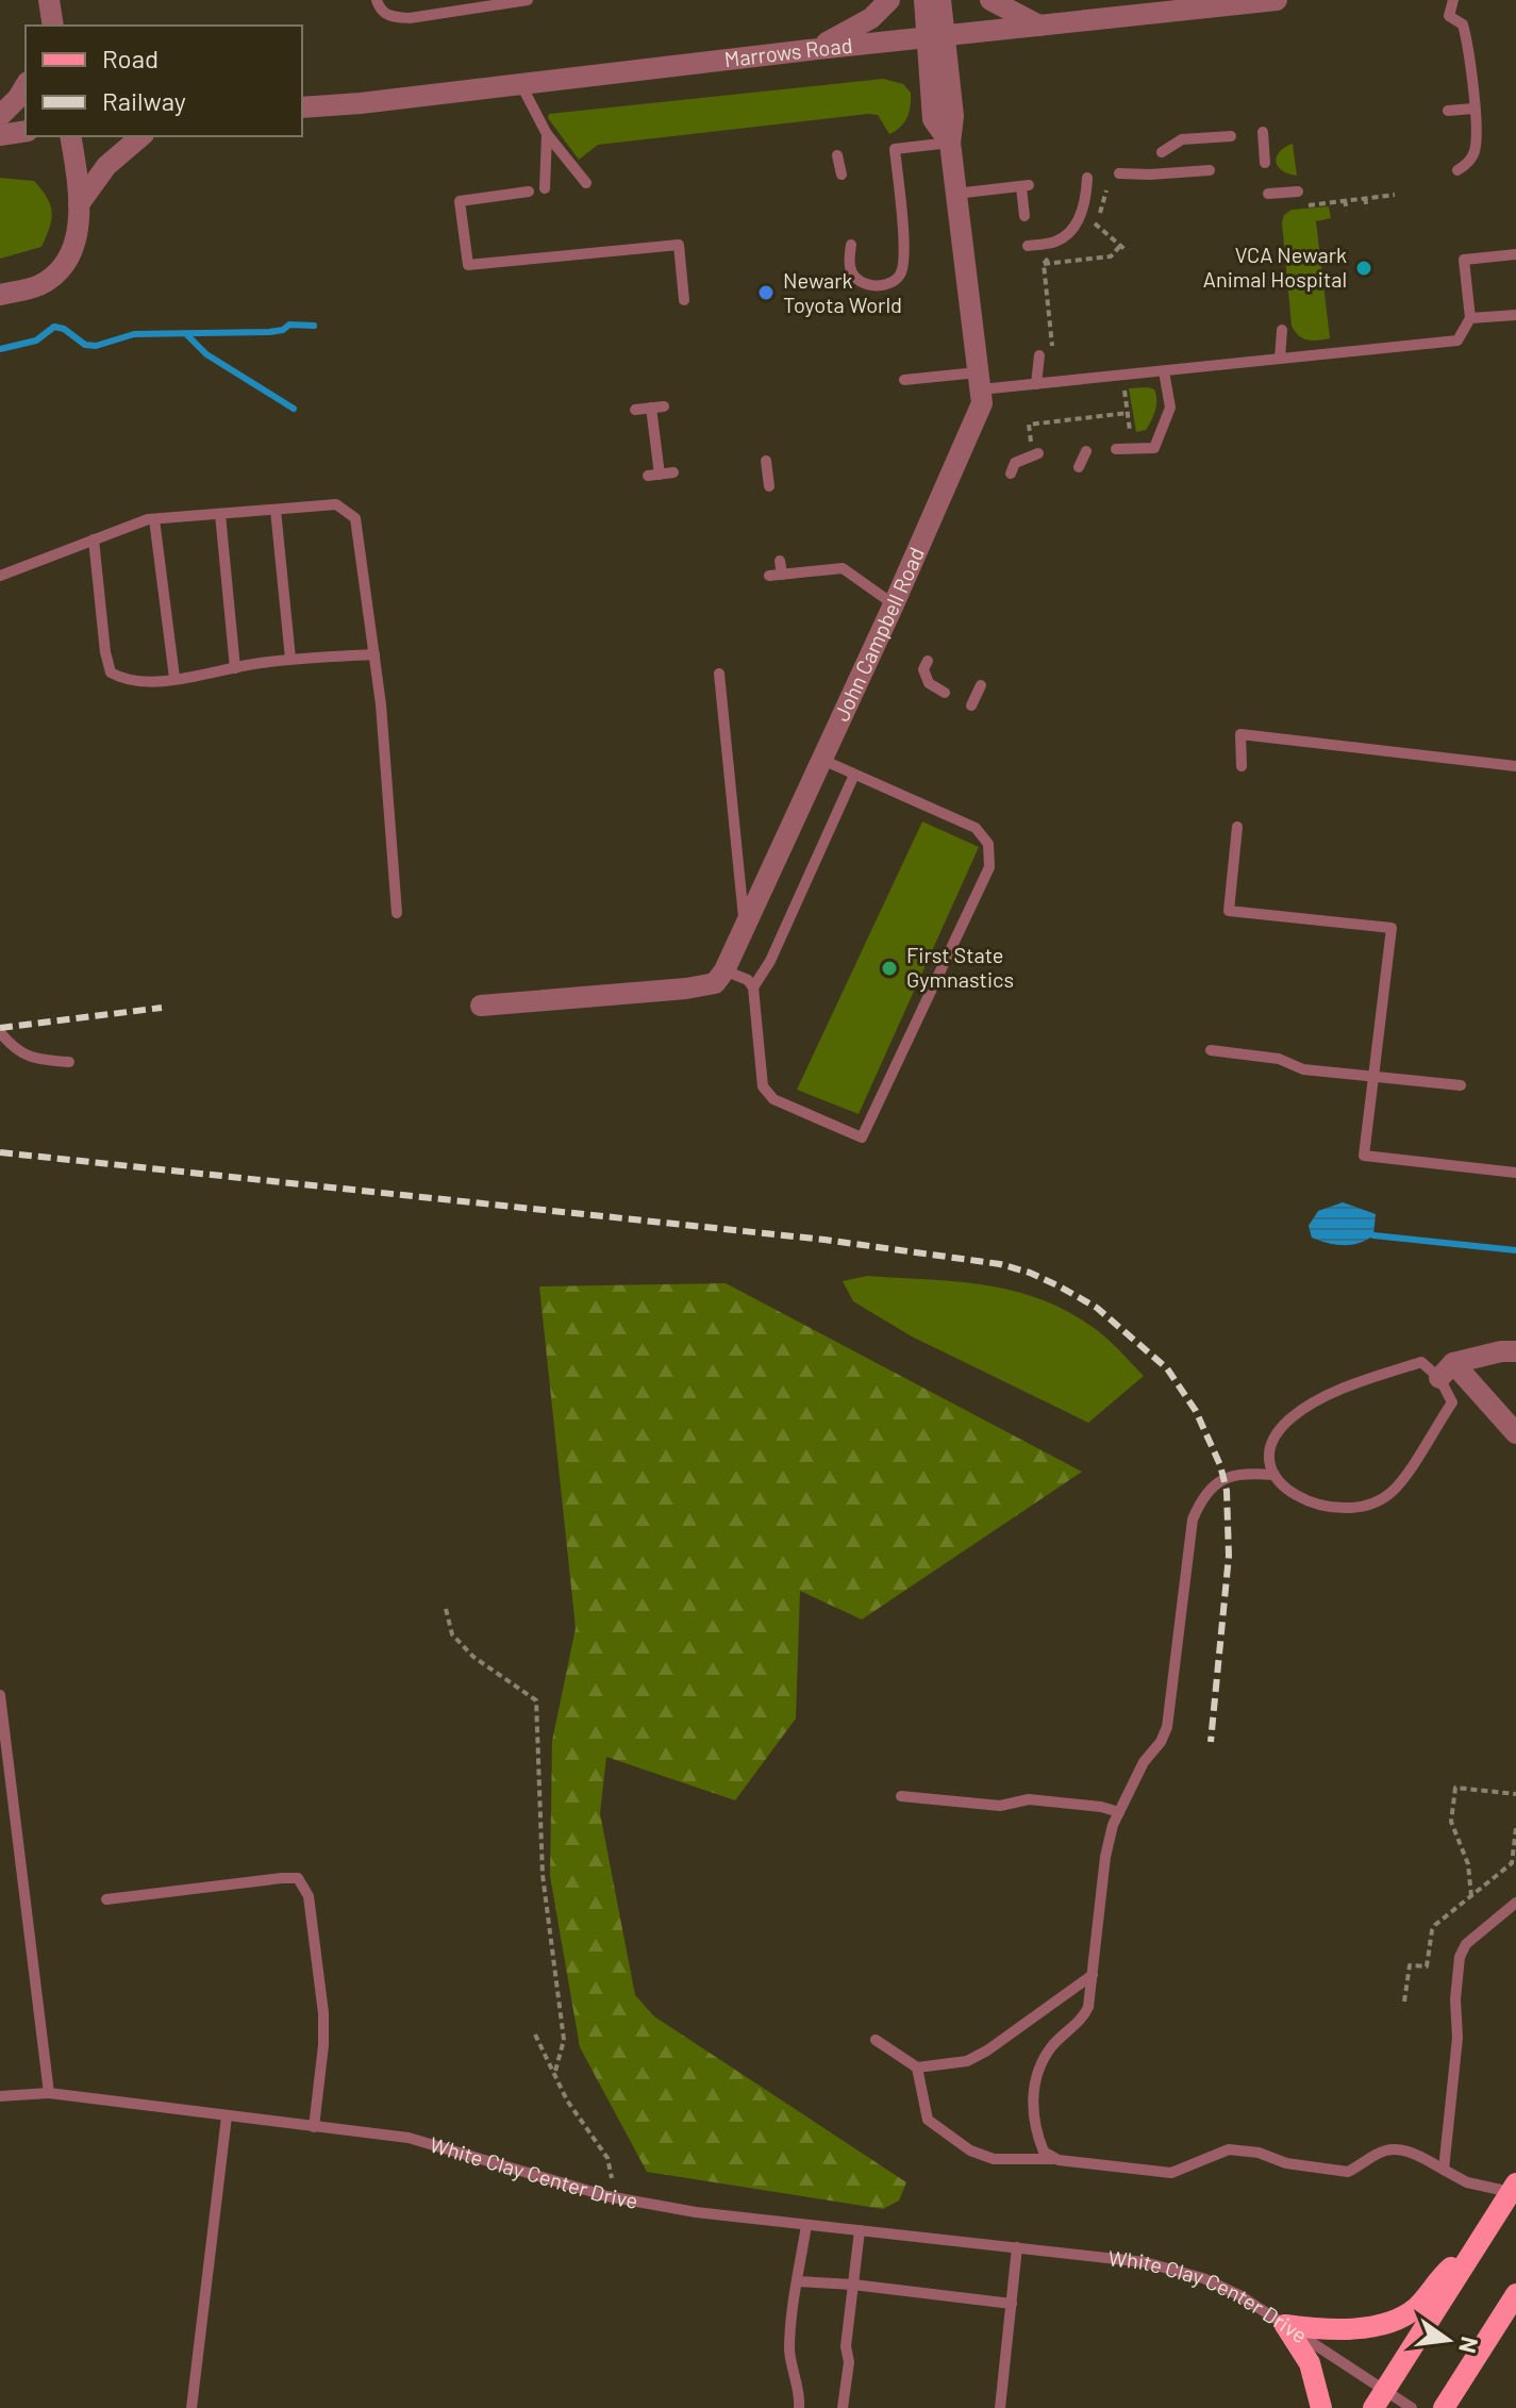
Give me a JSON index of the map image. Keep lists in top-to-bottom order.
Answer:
{
  "streets": {
    "street": ["Marrows Road", "John Campbell Road"],
    "lane": ["White Clay Center Drive"]
  },
  "places": ["VCA Newark Animal Hospital", "Newark Toyota World", "First State Gymnastics"],
  "legend": ["Road", "Railway"],
  "north": "right"
}
